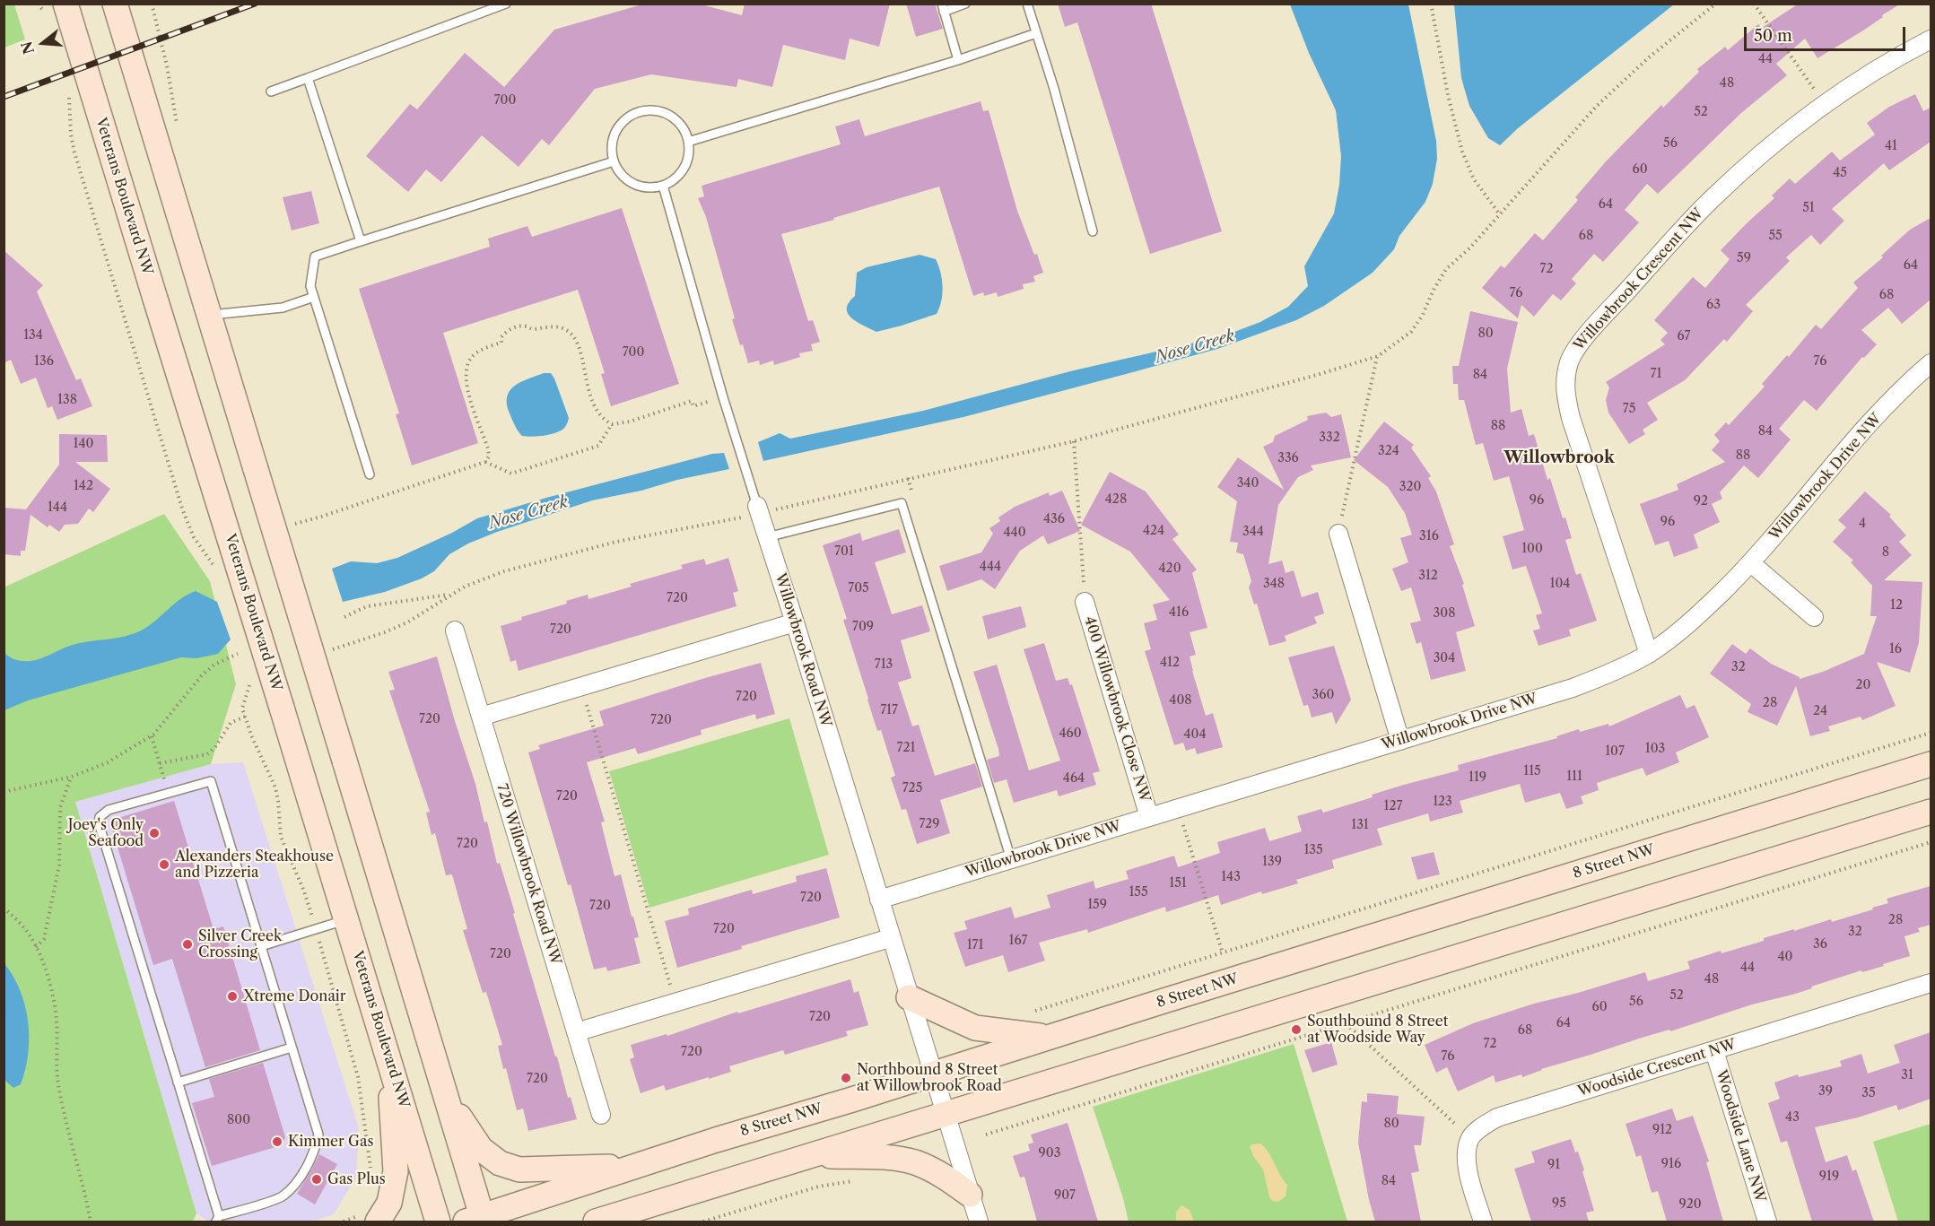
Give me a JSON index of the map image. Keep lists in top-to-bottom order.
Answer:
{
  "streets": {
    "main road": ["Veterans Boulevard NW", "8 Street NW"],
    "street": [
      "Willowbrook Crescent NW",
      "Willowbrook Drive NW",
      "Willowbrook Road NW",
      "400 Willowbrook Close NW",
      "720 Willowbrook Road NW",
      "Woodside Crescent NW",
      "Woodside Lane NW"
    ]
  },
  "crossings": [
    ["Willowbrook Crescent NW", "Willowbrook Drive NW"],
    ["Willowbrook Drive NW", "Willowbrook Road NW"],
    ["Willowbrook Drive NW", "400 Willowbrook Close NW"],
    ["Willowbrook Road NW", "8 Street NW"],
    ["Woodside Crescent NW", "Woodside Lane NW"]
  ],
  "districts": ["Willowbrook"],
  "water": ["Nose Creek"],
  "places": [
    "Joey's Only Seafood",
    "Alexanders Steakhouse and Pizzeria",
    "Silver Creek Crossing",
    "Xtreme Donair",
    "Southbound 8 Street at Woodside Way",
    "Northbound 8 Street at Willowbrook Road",
    "Kimmer Gas",
    "Gas Plus"
  ],
  "house_numbers": [
    "44",
    "48",
    "700",
    "52",
    "56",
    "41",
    "60",
    "45",
    "64",
    "51",
    "68",
    "55",
    "59",
    "64",
    "72",
    "76",
    "68",
    "63",
    "80",
    "134",
    "67",
    "700",
    "136",
    "76",
    "71",
    "84",
    "138",
    "75",
    "88",
    "84",
    "332",
    "140",
    "324",
    "88",
    "336",
    "340",
    "142",
    "320",
    "428",
    "96",
    "92",
    "144",
    "436",
    "96",
    "4",
    "424",
    "344",
    "440",
    "316",
    "100",
    "701",
    "8",
    "444",
    "420",
    "312",
    "348",
    "104",
    "705",
    "720",
    "12",
    "416",
    "308",
    "709",
    "720",
    "16",
    "304",
    "412",
    "713",
    "32",
    "20",
    "360",
    "720",
    "408",
    "28",
    "717",
    "24",
    "720",
    "720",
    "460",
    "404",
    "721",
    "103",
    "107",
    "115",
    "111",
    "119",
    "464",
    "725",
    "720",
    "123",
    "127",
    "729",
    "131",
    "720",
    "135",
    "139",
    "143",
    "151",
    "155",
    "720",
    "159",
    "720",
    "28",
    "720",
    "32",
    "167",
    "36",
    "171",
    "720",
    "40",
    "44",
    "48",
    "52",
    "56",
    "60",
    "720",
    "64",
    "68",
    "72",
    "720",
    "76",
    "31",
    "720",
    "39",
    "35",
    "43",
    "800",
    "80",
    "912",
    "903",
    "916",
    "91",
    "919",
    "84",
    "907",
    "95",
    "920"
  ],
  "scale_bar": "50 m",
  "north": "left"
}
